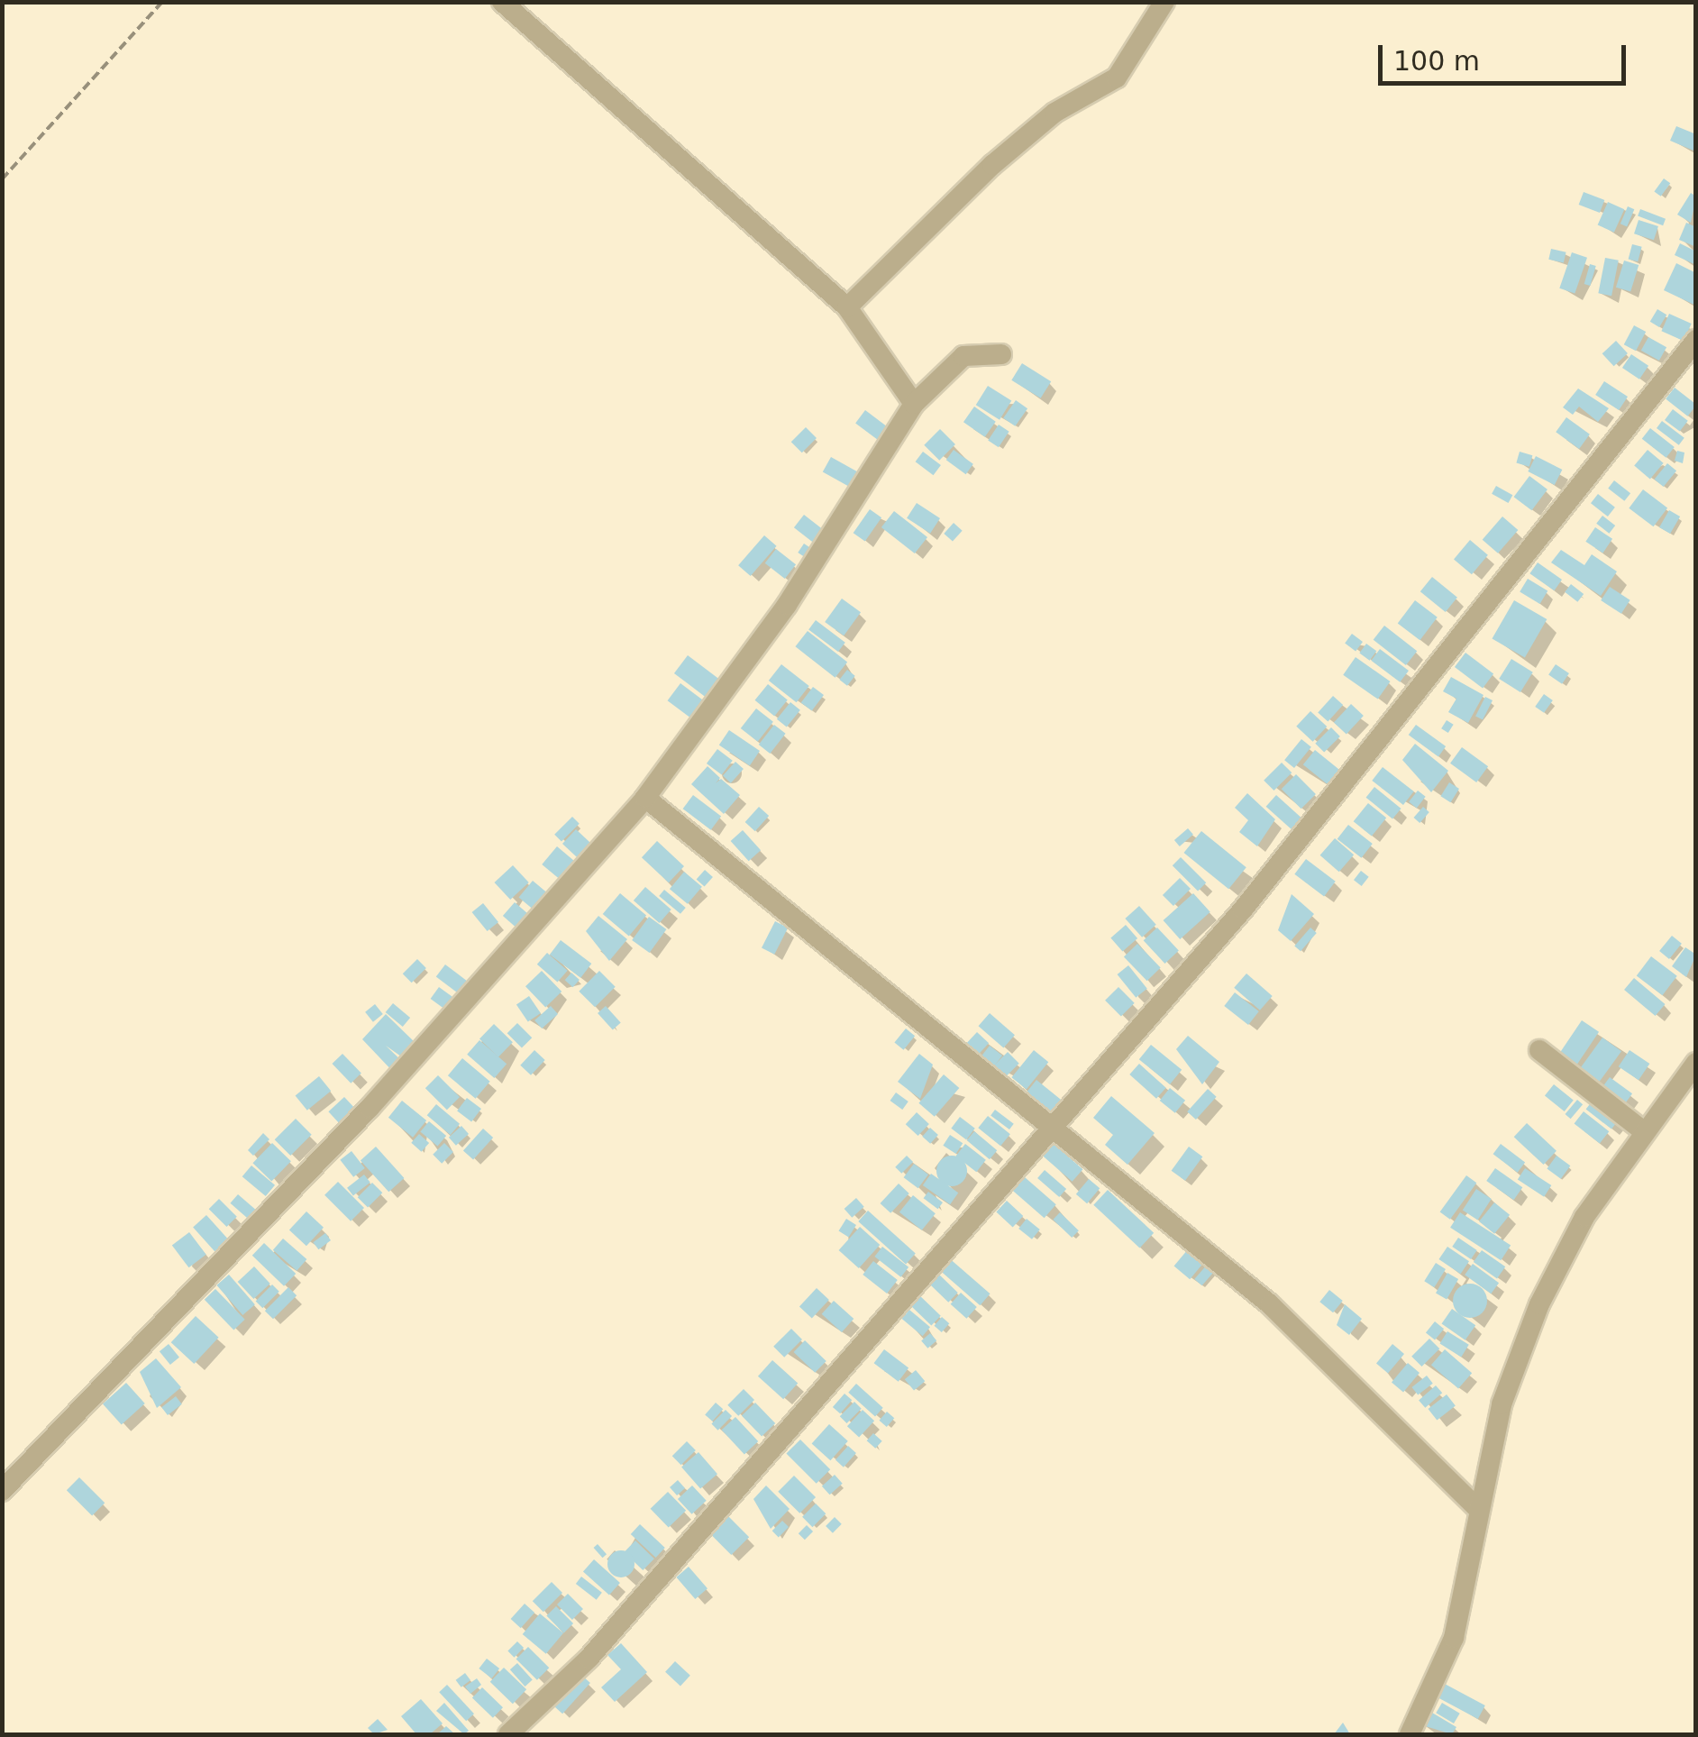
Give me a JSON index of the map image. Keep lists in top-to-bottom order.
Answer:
{
  "scale_bar": "100 m"
}
